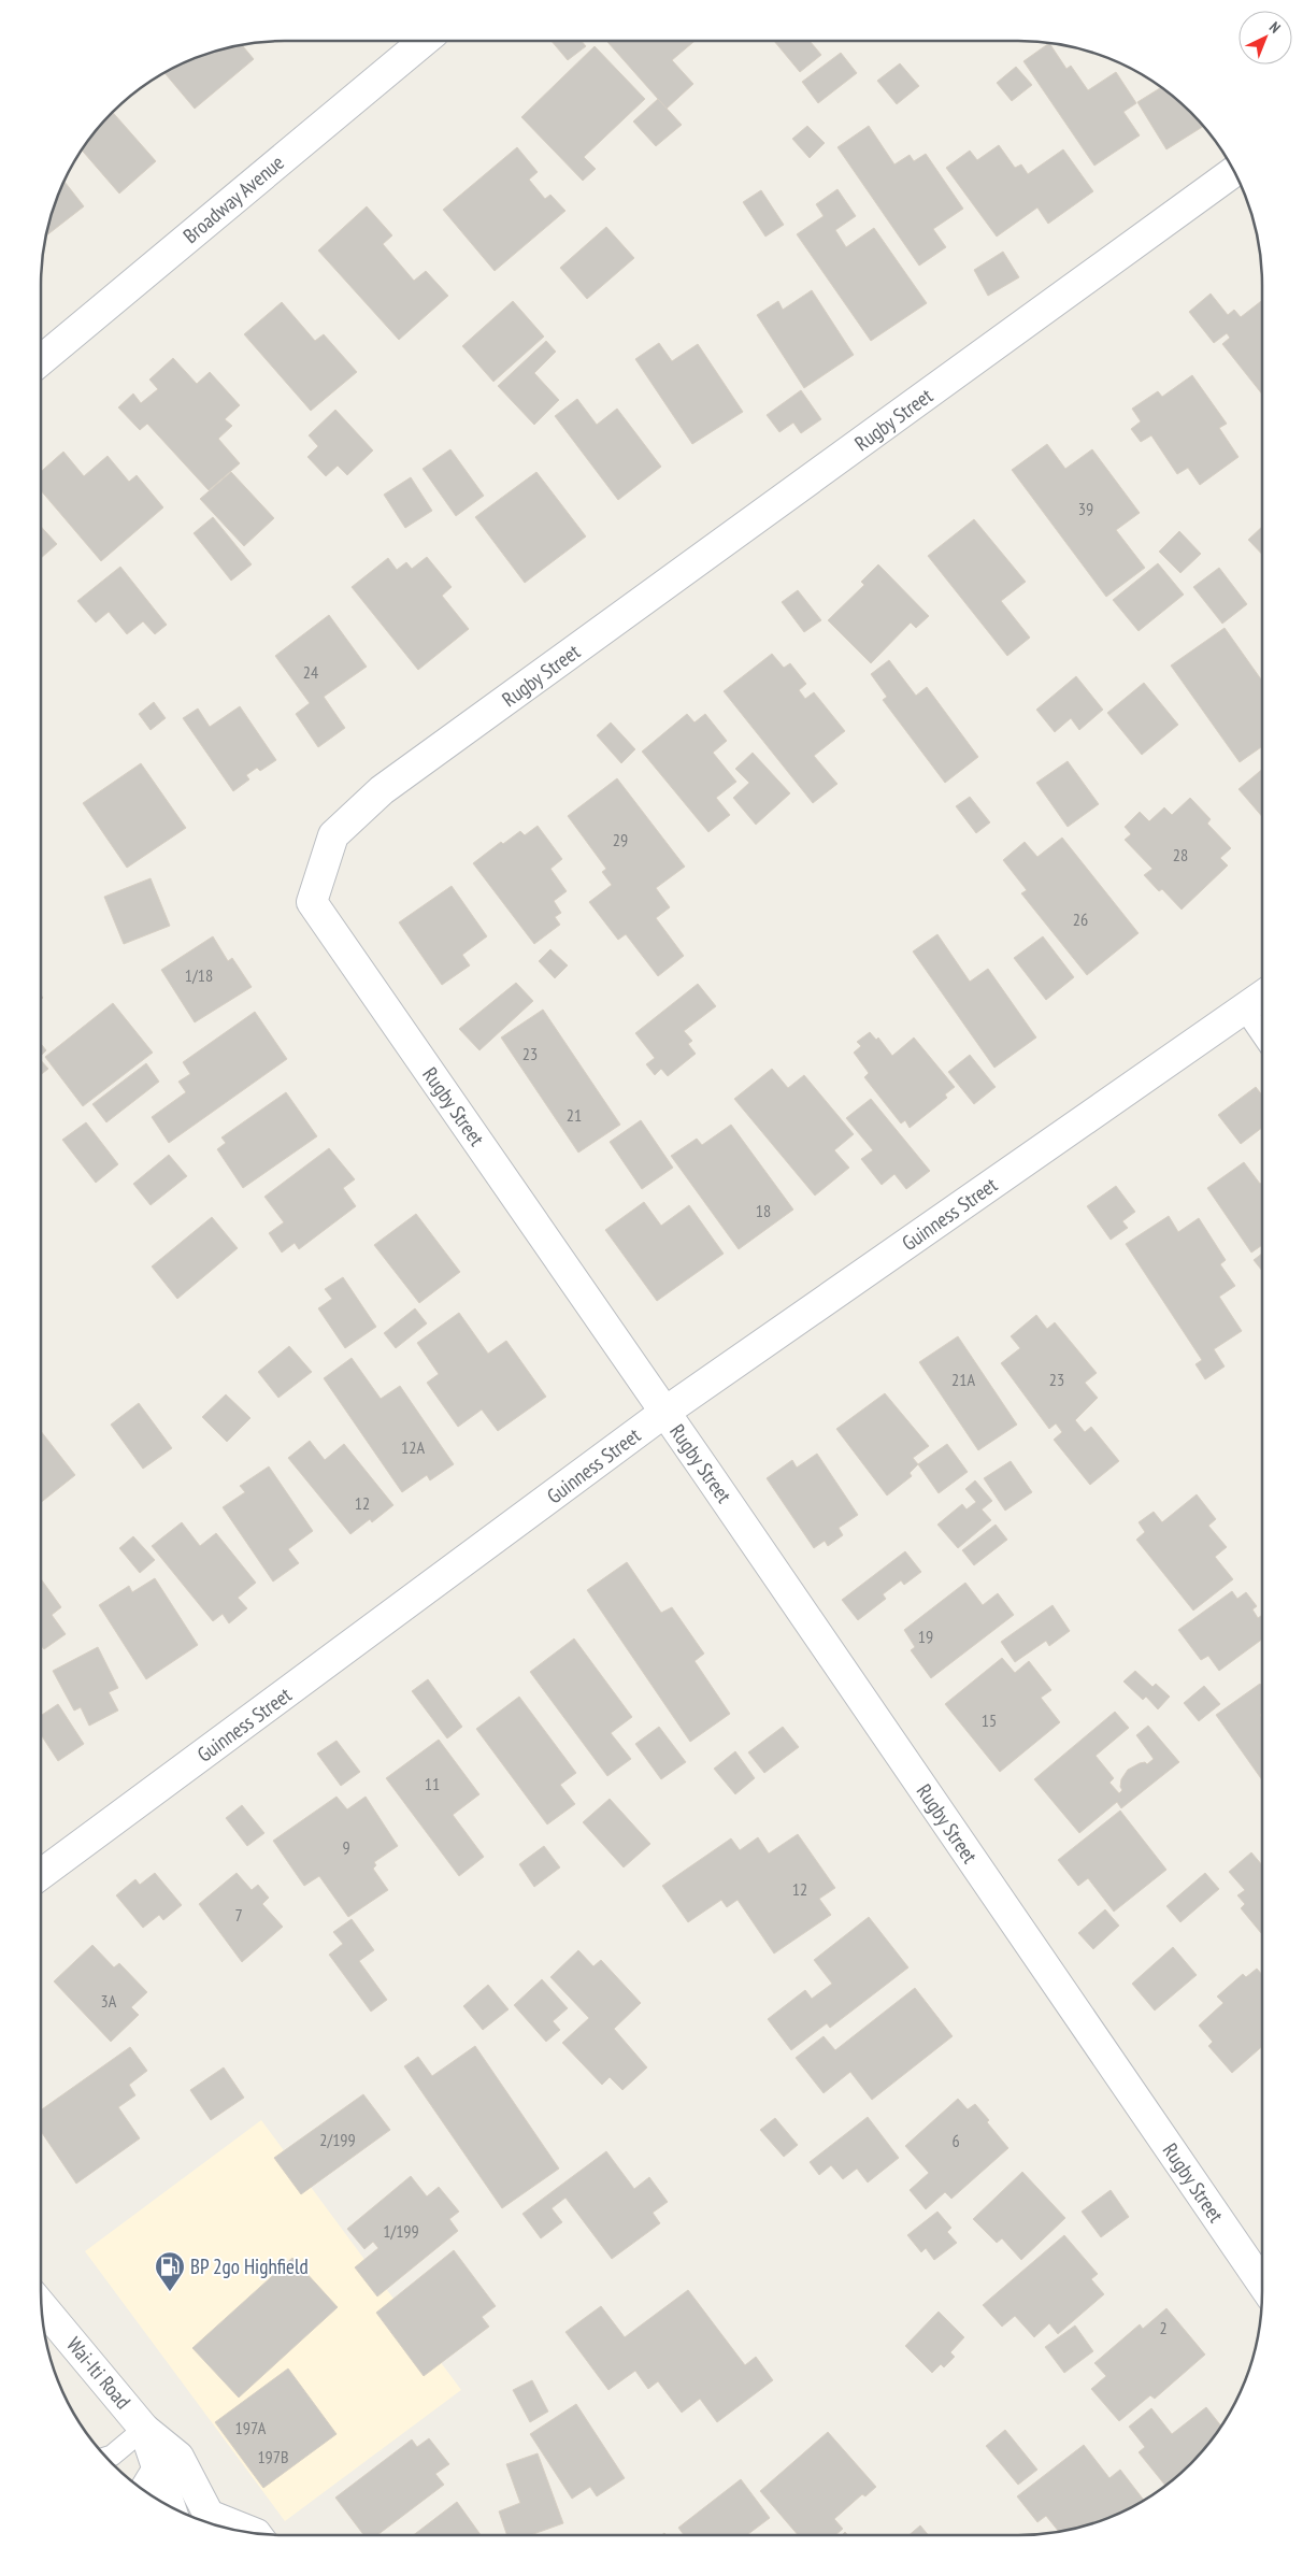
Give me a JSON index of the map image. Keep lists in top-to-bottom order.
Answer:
{
  "streets": {
    "street": [
      "Broadway Avenue",
      "Rugby Street",
      "Guinness Street",
      "Wai-Iti Road"
    ]
  },
  "crossings": [
    ["Rugby Street", "Guinness Street"]
  ],
  "places": {
    "fuel station": ["BP 2go Highfield"]
  },
  "house_numbers": [
    "39",
    "24",
    "29",
    "28",
    "26",
    "1/18",
    "23",
    "21",
    "18",
    "21A",
    "23",
    "12A",
    "12",
    "19",
    "15",
    "11",
    "9",
    "12",
    "7",
    "3A",
    "2/199",
    "6",
    "1/199",
    "2",
    "197A",
    "197B"
  ],
  "north": "top right"
}
